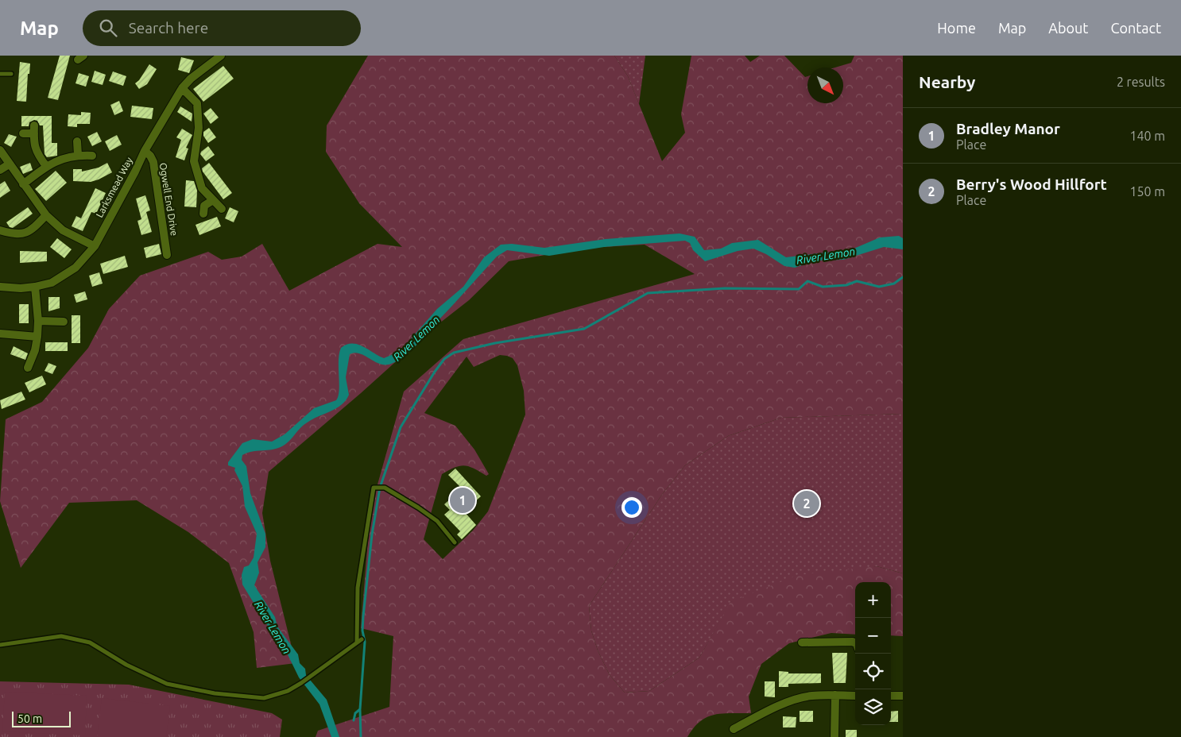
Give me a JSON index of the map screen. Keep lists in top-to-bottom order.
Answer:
{
  "streets": {
    "street": ["Larksmead Way", "Ogwell End Drive"]
  },
  "crossings": [
    ["Larksmead Way", "Ogwell End Drive"]
  ],
  "water": ["River Lemon"],
  "scale_bar": "50 m",
  "north": "bottom right",
  "page": {
    "header": "Map",
    "search": "Search here",
    "nav": [
      "Home",
      "Map",
      "About",
      "Contact"
    ],
    "heading": ["Nearby", "2 results"],
    "list": [
      {
        "mark": "1",
        "name": "Bradley Manor",
        "note": "Place",
        "value": "140 m"
      },
      {
        "mark": "2",
        "name": "Berry's Wood Hillfort",
        "note": "Place",
        "value": "150 m"
      }
    ],
    "pins": ["1", "2"],
    "map_buttons": ["+", "−"],
    "scale": "50 m"
  }
}
